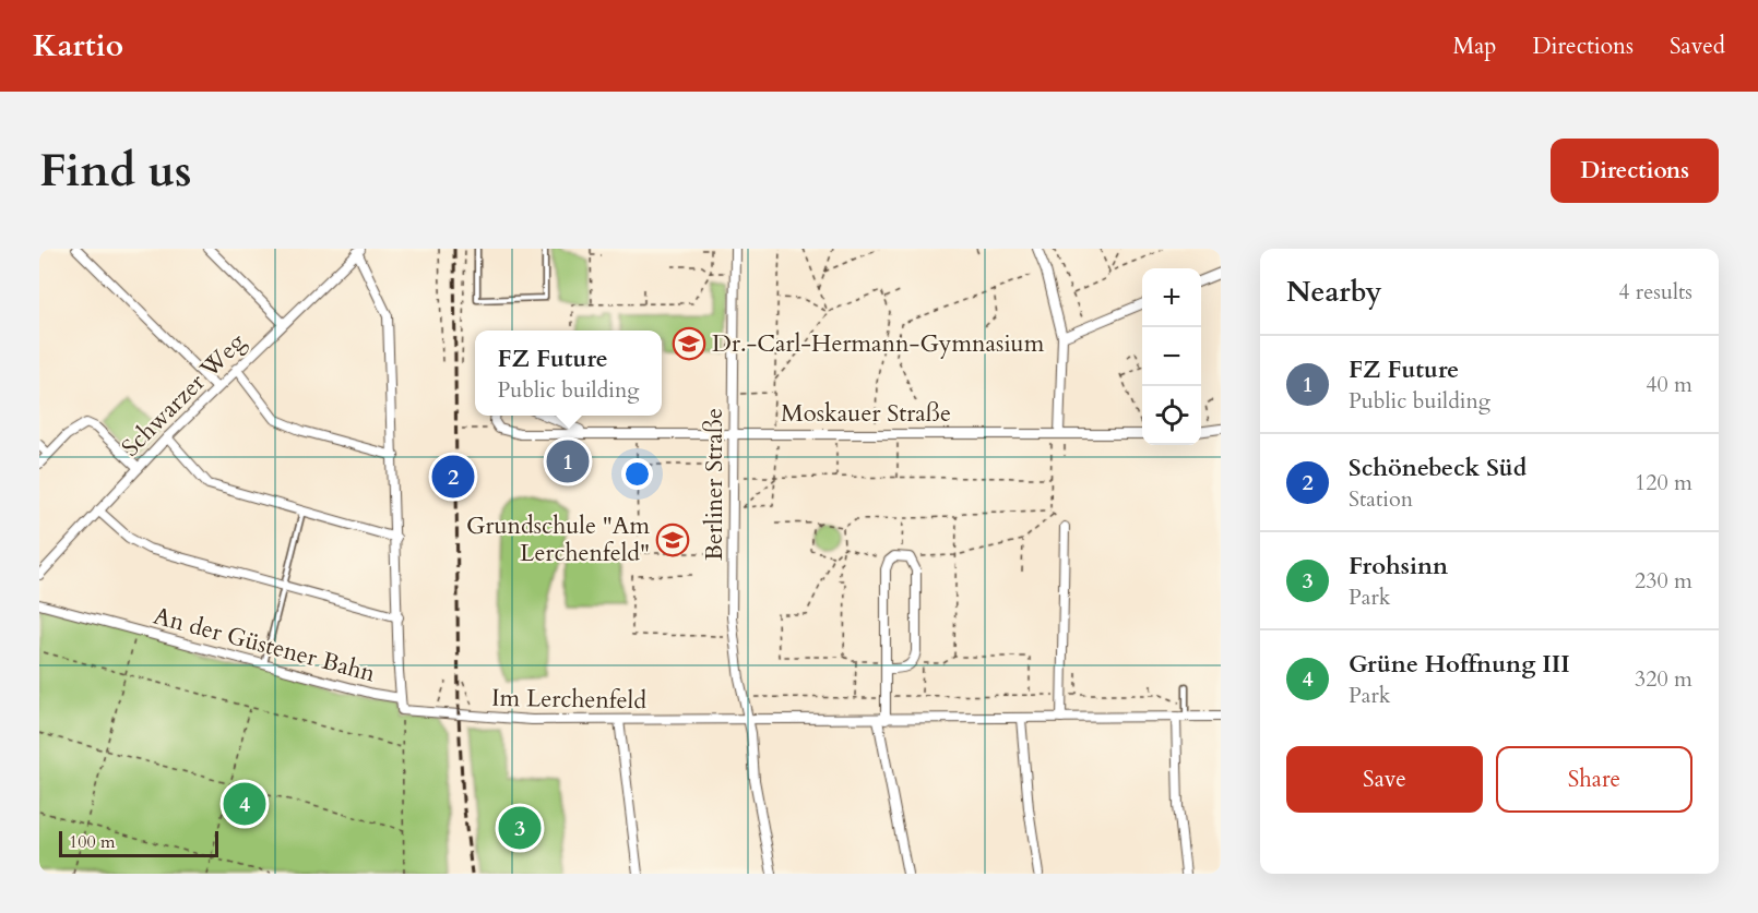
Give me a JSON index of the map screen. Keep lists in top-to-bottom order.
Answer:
{
  "streets": {
    "street": [
      "Schwarzer Weg",
      "Moskauer Straße",
      "Berliner Straße",
      "An der Güstener Bahn",
      "Im Lerchenfeld"
    ]
  },
  "crossings": [
    ["Schwarzer Weg", "An der Güstener Bahn"],
    ["Moskauer Straße", "Berliner Straße"],
    ["Berliner Straße", "Im Lerchenfeld"]
  ],
  "places": {
    "school or university": ["Dr.-Carl-Hermann-Gymnasium", "Grundschule \"Am Lerchenfeld\""]
  },
  "scale_bar": "100 m",
  "page": {
    "header": "Kartio",
    "nav": ["Map", "Directions", "Saved"],
    "buttons": [
      "Directions",
      ["Save", "Share"]
    ],
    "title": "Find us",
    "heading": ["Nearby", "4 results"],
    "map_buttons": ["+", "−"],
    "popup": ["FZ Future", "Public building"],
    "list": [
      {
        "mark": "1",
        "name": "FZ Future",
        "note": "Public building",
        "value": "40 m"
      },
      {
        "mark": "2",
        "name": "Schönebeck Süd",
        "note": "Station",
        "value": "120 m"
      },
      {
        "mark": "3",
        "name": "Frohsinn",
        "note": "Park",
        "value": "230 m"
      },
      {
        "mark": "4",
        "name": "Grüne Hoffnung III",
        "note": "Park",
        "value": "320 m"
      }
    ],
    "pins": [
      "1",
      "2",
      "4",
      "3"
    ],
    "scale": "100 m"
  }
}
